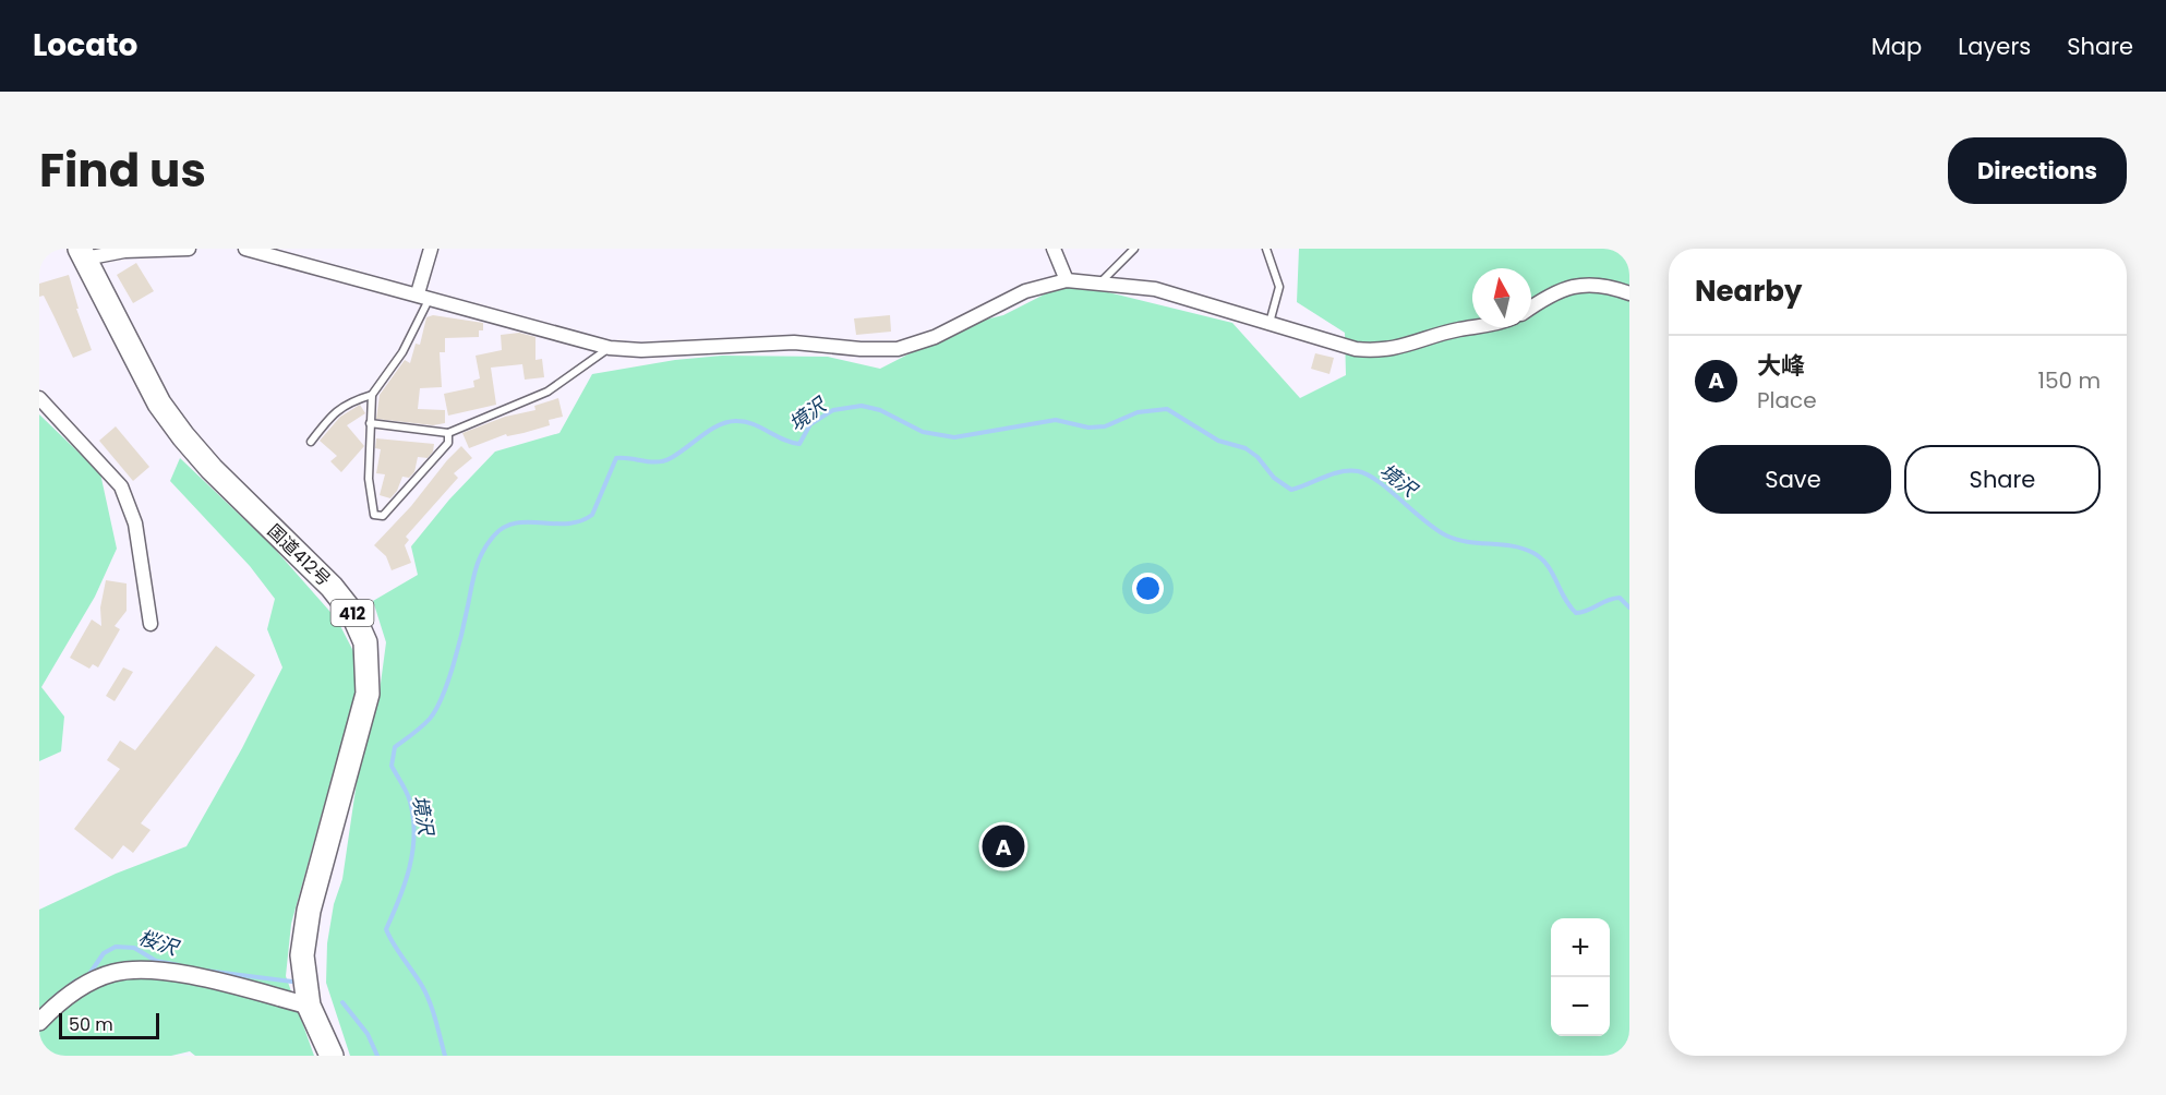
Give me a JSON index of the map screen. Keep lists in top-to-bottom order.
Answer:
{
  "streets": {
    "highway": ["国道412号", "412"]
  },
  "water": ["境沢", "桜沢"],
  "scale_bar": "50 m",
  "north": "top",
  "page": {
    "header": "Locato",
    "nav": ["Map", "Layers", "Share"],
    "title": "Find us",
    "buttons": [
      "Directions",
      ["Save", "Share"]
    ],
    "heading": "Nearby",
    "list": [
      {
        "mark": "A",
        "name": "大峰",
        "note": "Place",
        "value": "150 m"
      }
    ],
    "pins": "A",
    "map_buttons": ["+", "−"],
    "scale": "50 m"
  }
}
